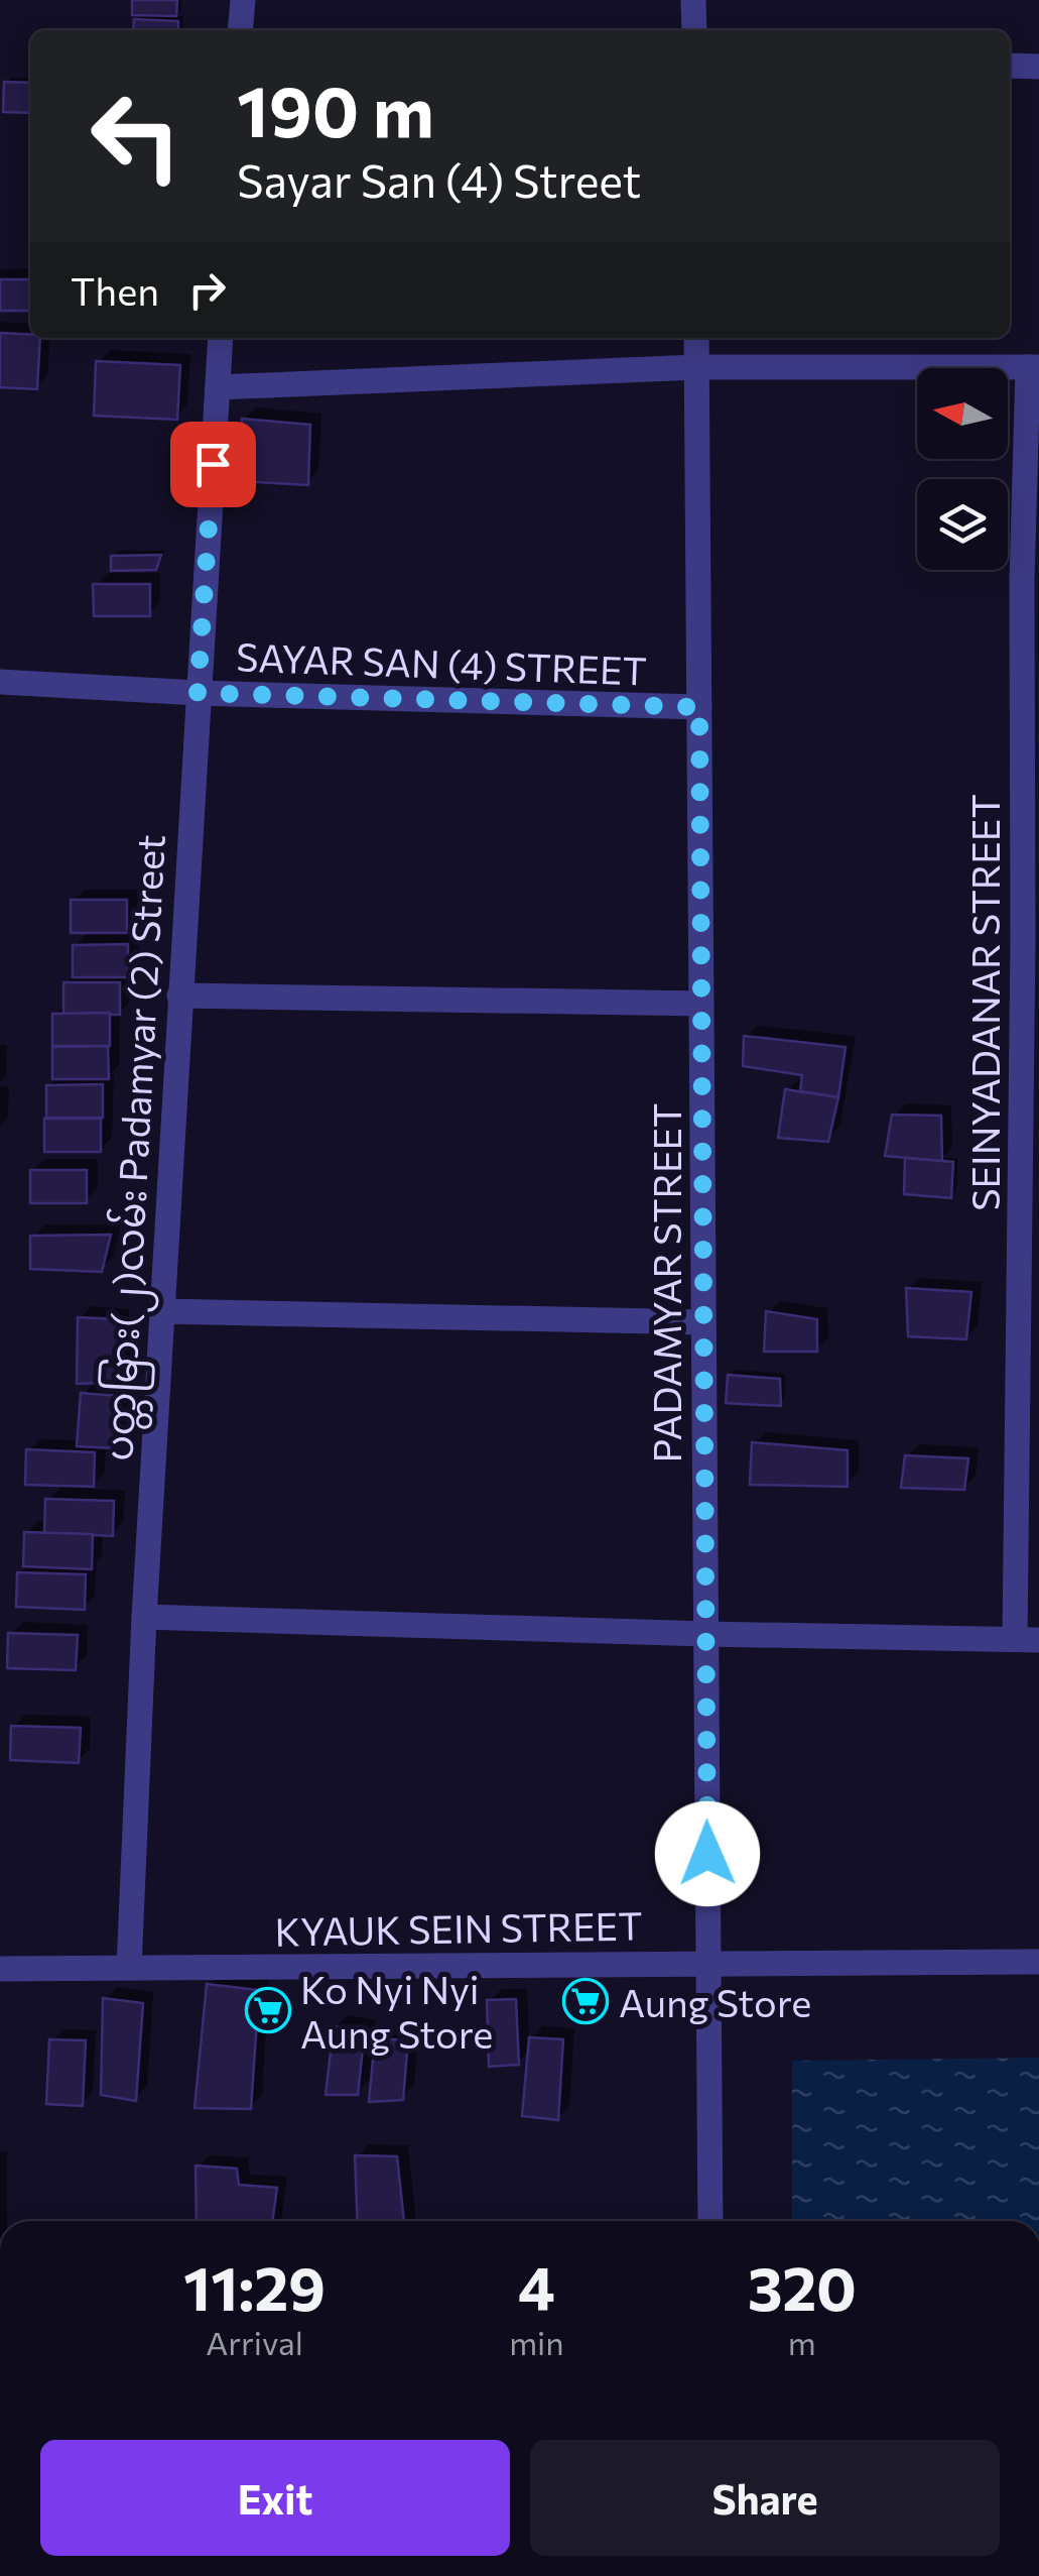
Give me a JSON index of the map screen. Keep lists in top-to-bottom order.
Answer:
{
  "streets": {
    "street": [
      "SAYAR SAN (4) STREET",
      "SEINYADANAR STREET",
      "ပတ္တမြား(၂)လမ်း Padamyar (2) Street",
      "PADAMYAR STREET",
      "KYAUK SEIN STREET"
    ]
  },
  "crossings": [
    ["SAYAR SAN (4) STREET", "ပတ္တမြား(၂)လမ်း Padamyar (2) Street"],
    ["SAYAR SAN (4) STREET", "PADAMYAR STREET"],
    ["ပတ္တမြား(၂)လမ်း Padamyar (2) Street", "KYAUK SEIN STREET"],
    ["PADAMYAR STREET", "KYAUK SEIN STREET"]
  ],
  "places": {
    "supermarket": ["Aung Store", "Ko Nyi Nyi Aung Store"]
  },
  "north": "left",
  "page": {
    "turn": ["190 m", "Sayar San (4) Street"],
    "then": "Then",
    "eta": [
      "11:29",
      "Arrival",
      "4",
      "min",
      "320",
      "m"
    ],
    "buttons": ["Exit", "Share"]
  }
}
